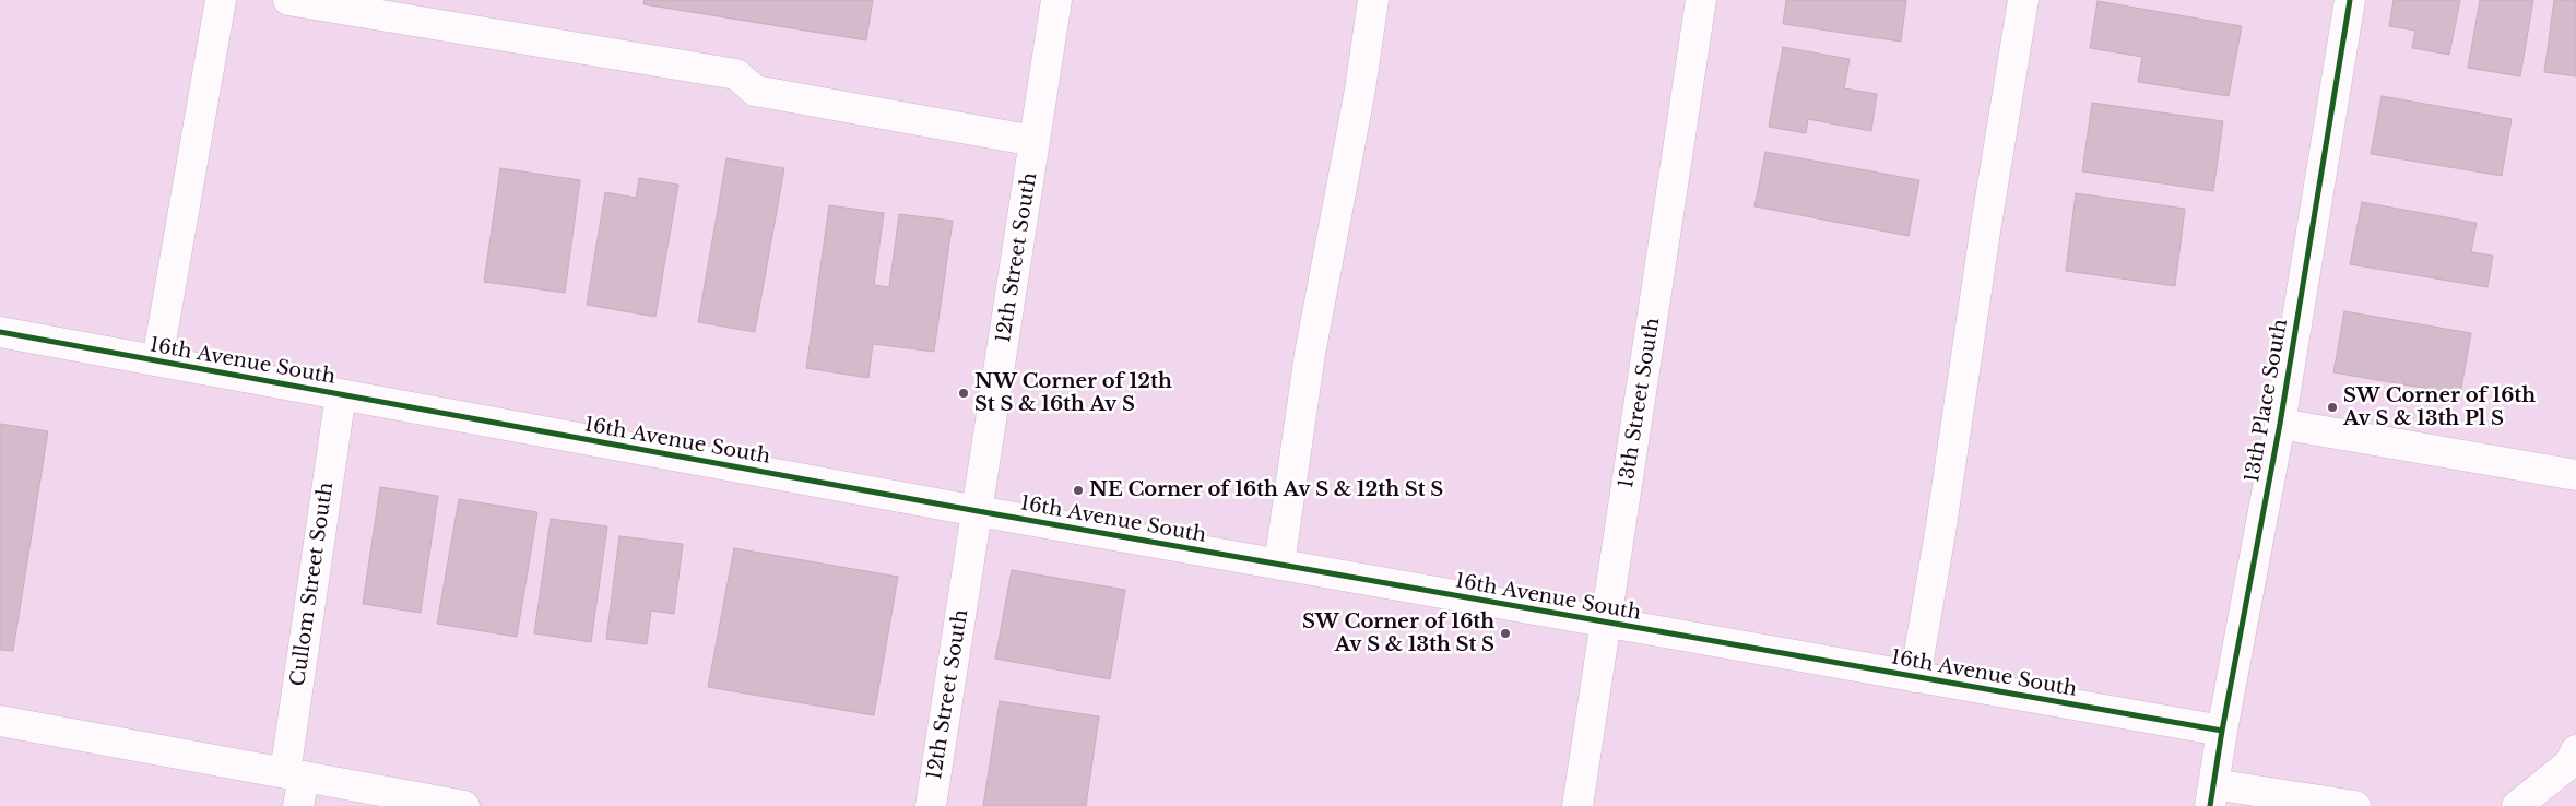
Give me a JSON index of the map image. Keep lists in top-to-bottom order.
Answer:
{
  "streets": {
    "street": [
      "12th Street South",
      "16th Avenue South",
      "13th Place South",
      "13th Street South",
      "Cullom Street South"
    ]
  },
  "crossings": [
    ["12th Street South", "16th Avenue South"],
    ["16th Avenue South", "13th Place South"],
    ["16th Avenue South", "13th Street South"],
    ["16th Avenue South", "Cullom Street South"]
  ],
  "places": [
    "NW Corner of 12th St S & 16th Av S",
    "SW Corner of 16th Av S & 13th Pl S",
    "NE Corner of 16th Av S & 12th St S",
    "SW Corner of 16th Av S & 13th St S"
  ]
}
